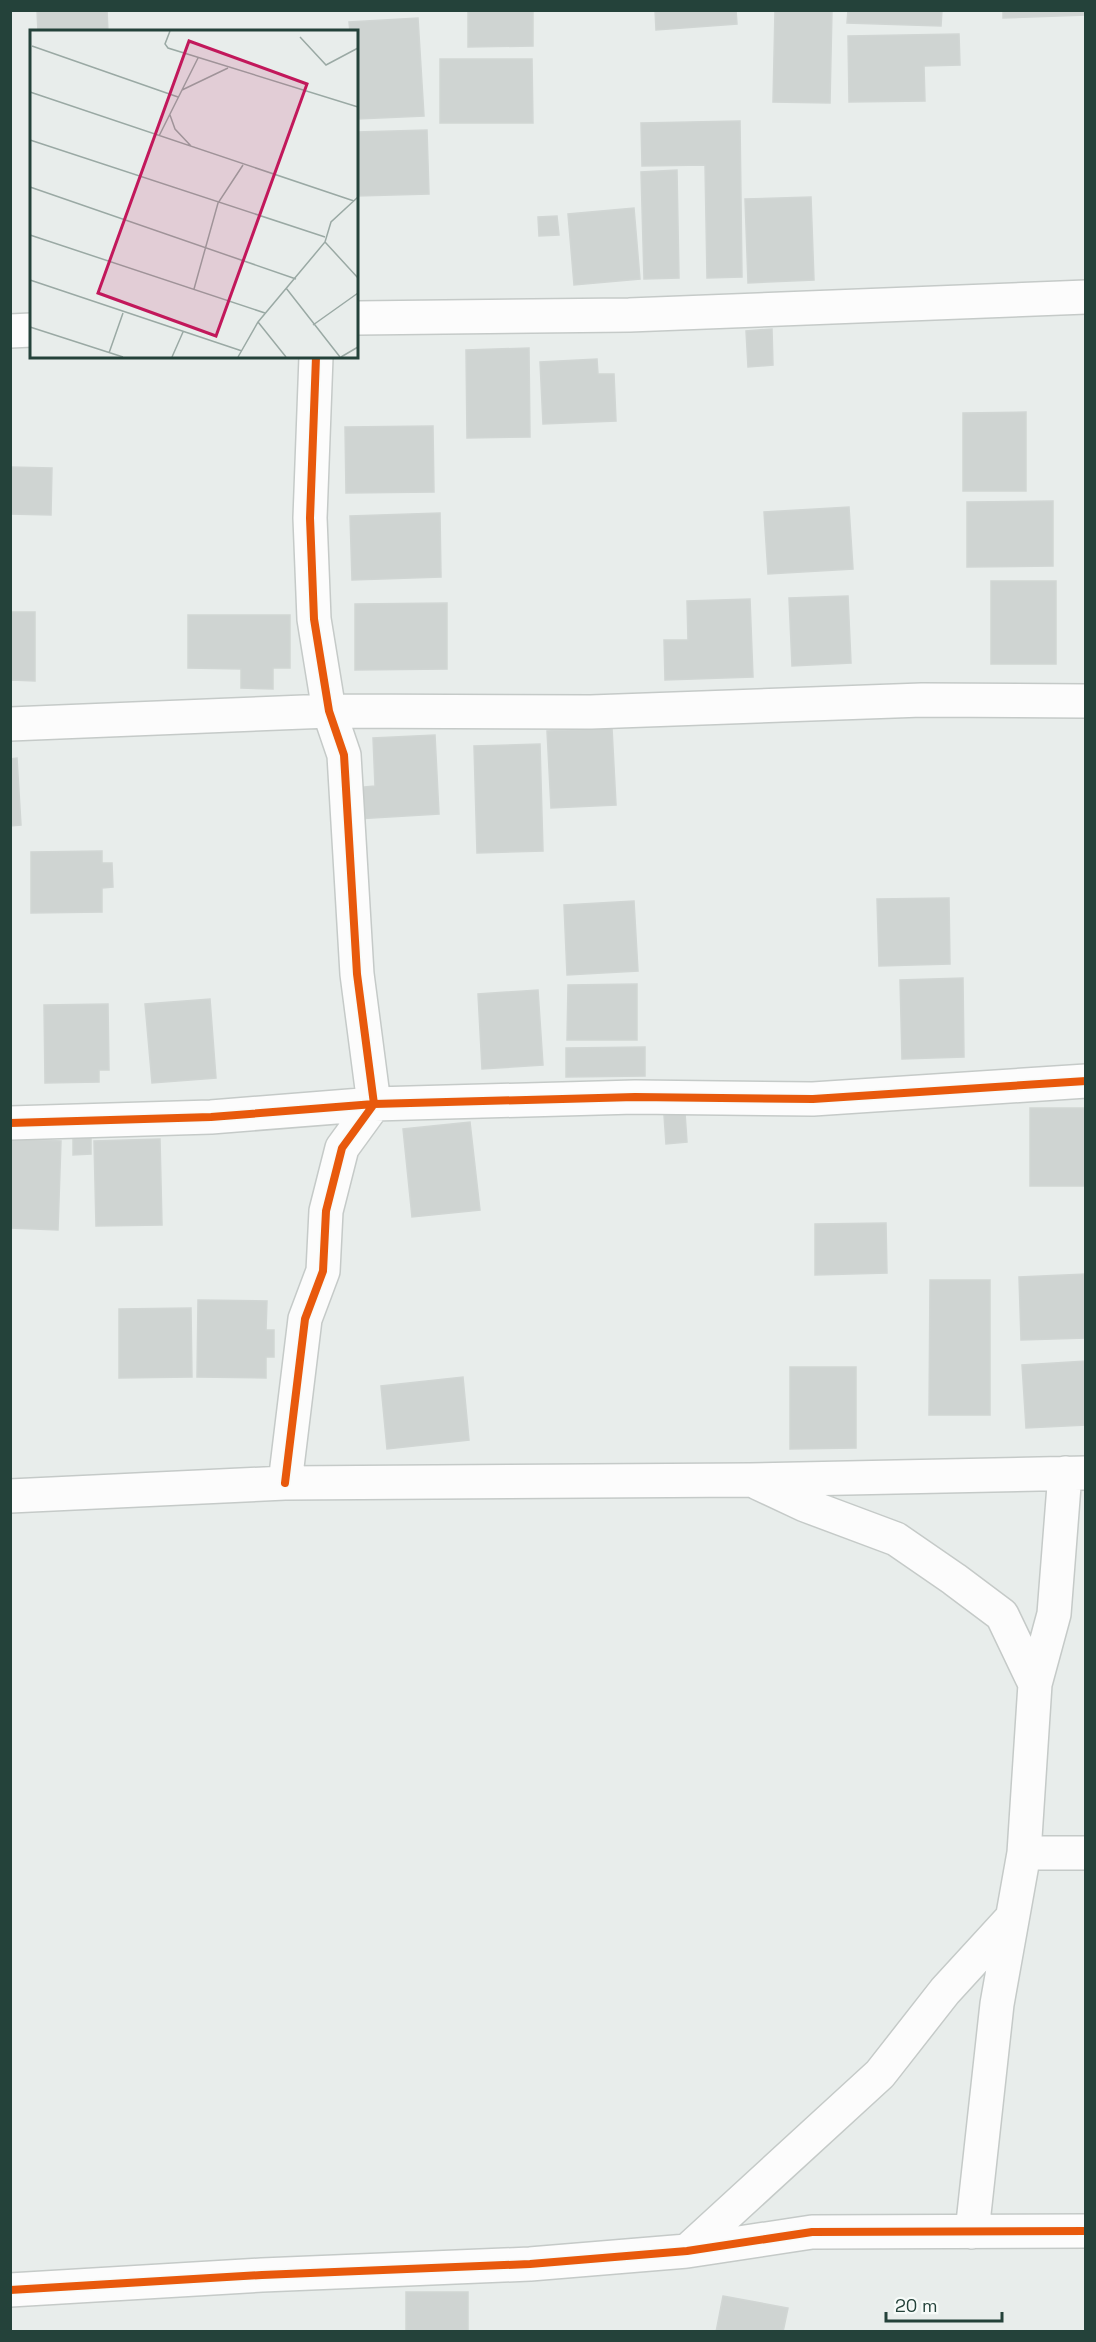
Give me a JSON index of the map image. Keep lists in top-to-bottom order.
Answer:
{
  "scale_bar": "20 m"
}
